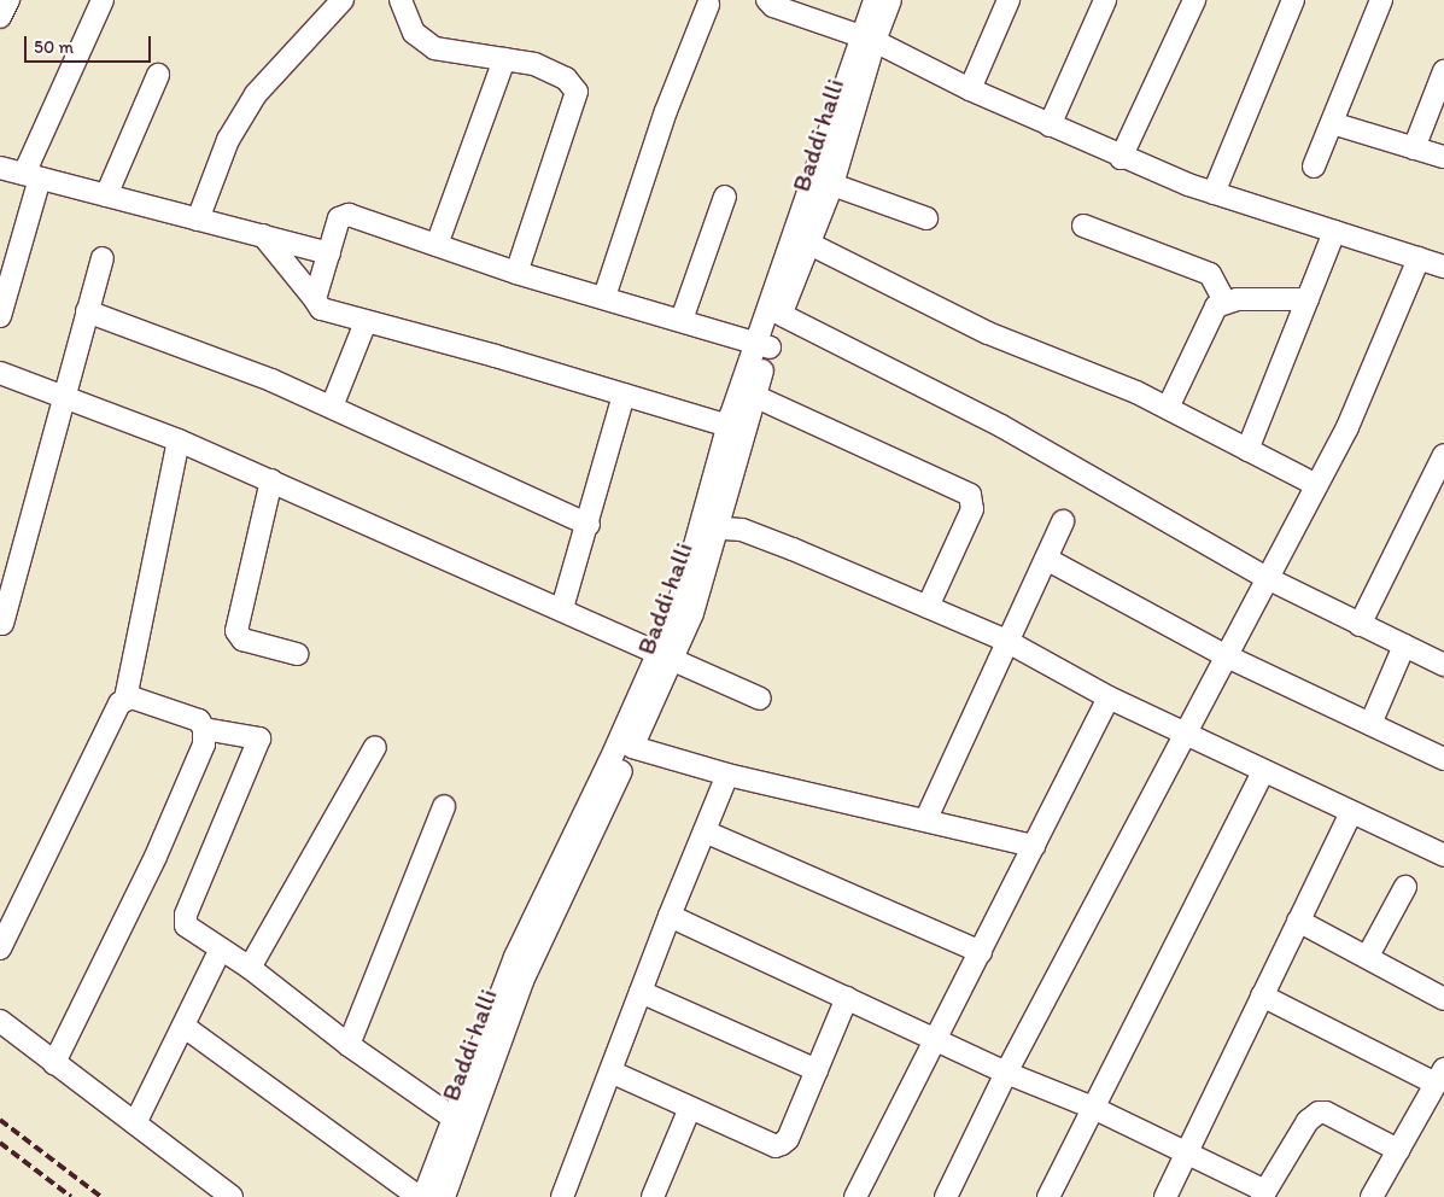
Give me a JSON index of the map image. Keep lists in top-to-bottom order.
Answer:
{
  "streets": {
    "street": ["Baddi halli"]
  },
  "scale_bar": "50 m"
}
